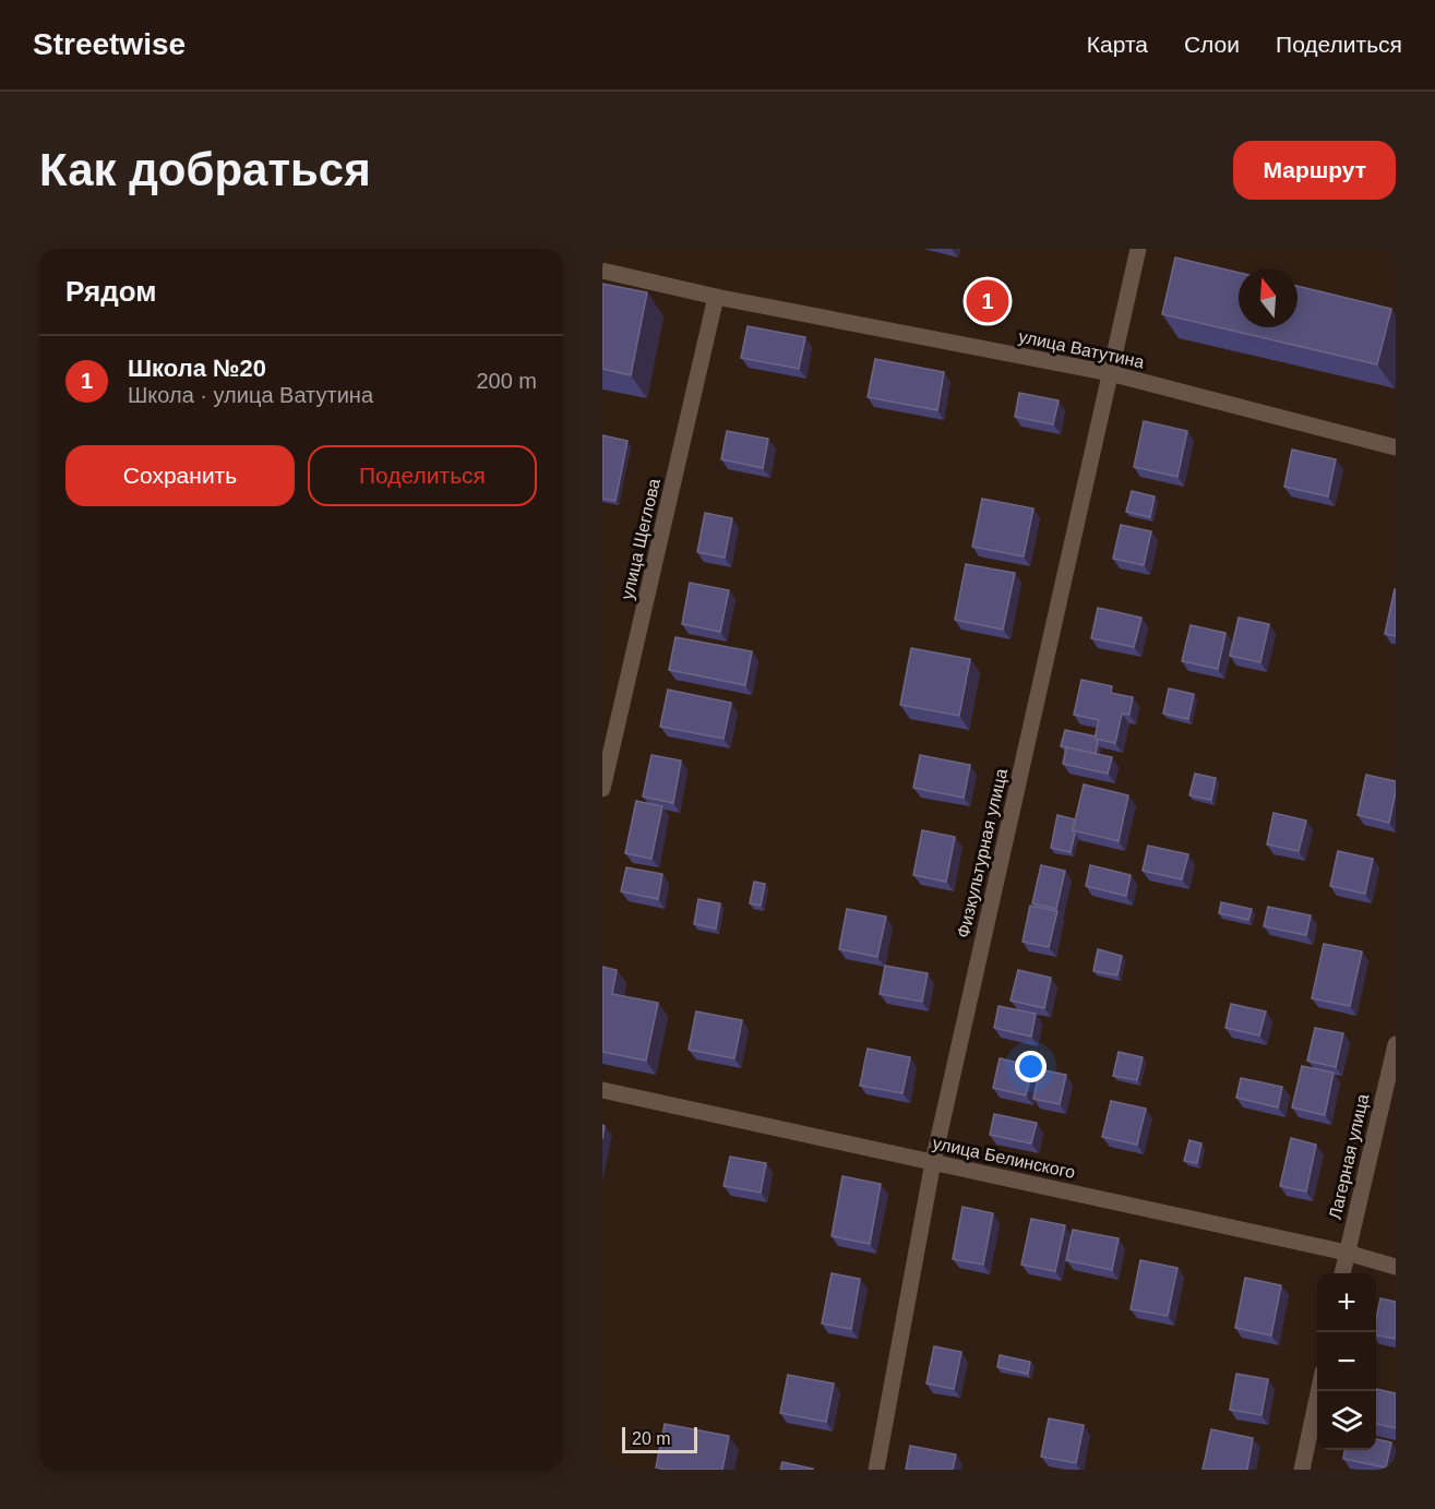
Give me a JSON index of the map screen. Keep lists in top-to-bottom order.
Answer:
{
  "streets": {
    "street": [
      "улица Ватутина",
      "улица Щеглова",
      "Физкультурная улица",
      "Лагерная улица",
      "улица Белинского"
    ]
  },
  "crossings": [
    ["улица Ватутина", "улица Щеглова"],
    ["улица Ватутина", "Физкультурная улица"],
    ["Физкультурная улица", "улица Белинского"],
    ["Лагерная улица", "улица Белинского"]
  ],
  "scale_bar": "20 m",
  "north": "top",
  "page": {
    "header": "Streetwise",
    "nav": ["Карта", "Слои", "Поделиться"],
    "buttons": [
      "Маршрут",
      ["Сохранить", "Поделиться"]
    ],
    "title": "Как добраться",
    "heading": "Рядом",
    "pins": "1",
    "list": [
      {
        "mark": "1",
        "name": "Школа №20",
        "note": "Школа · улица Ватутина",
        "value": "200 m"
      }
    ],
    "map_buttons": ["+", "−"],
    "scale": "20 m"
  }
}
